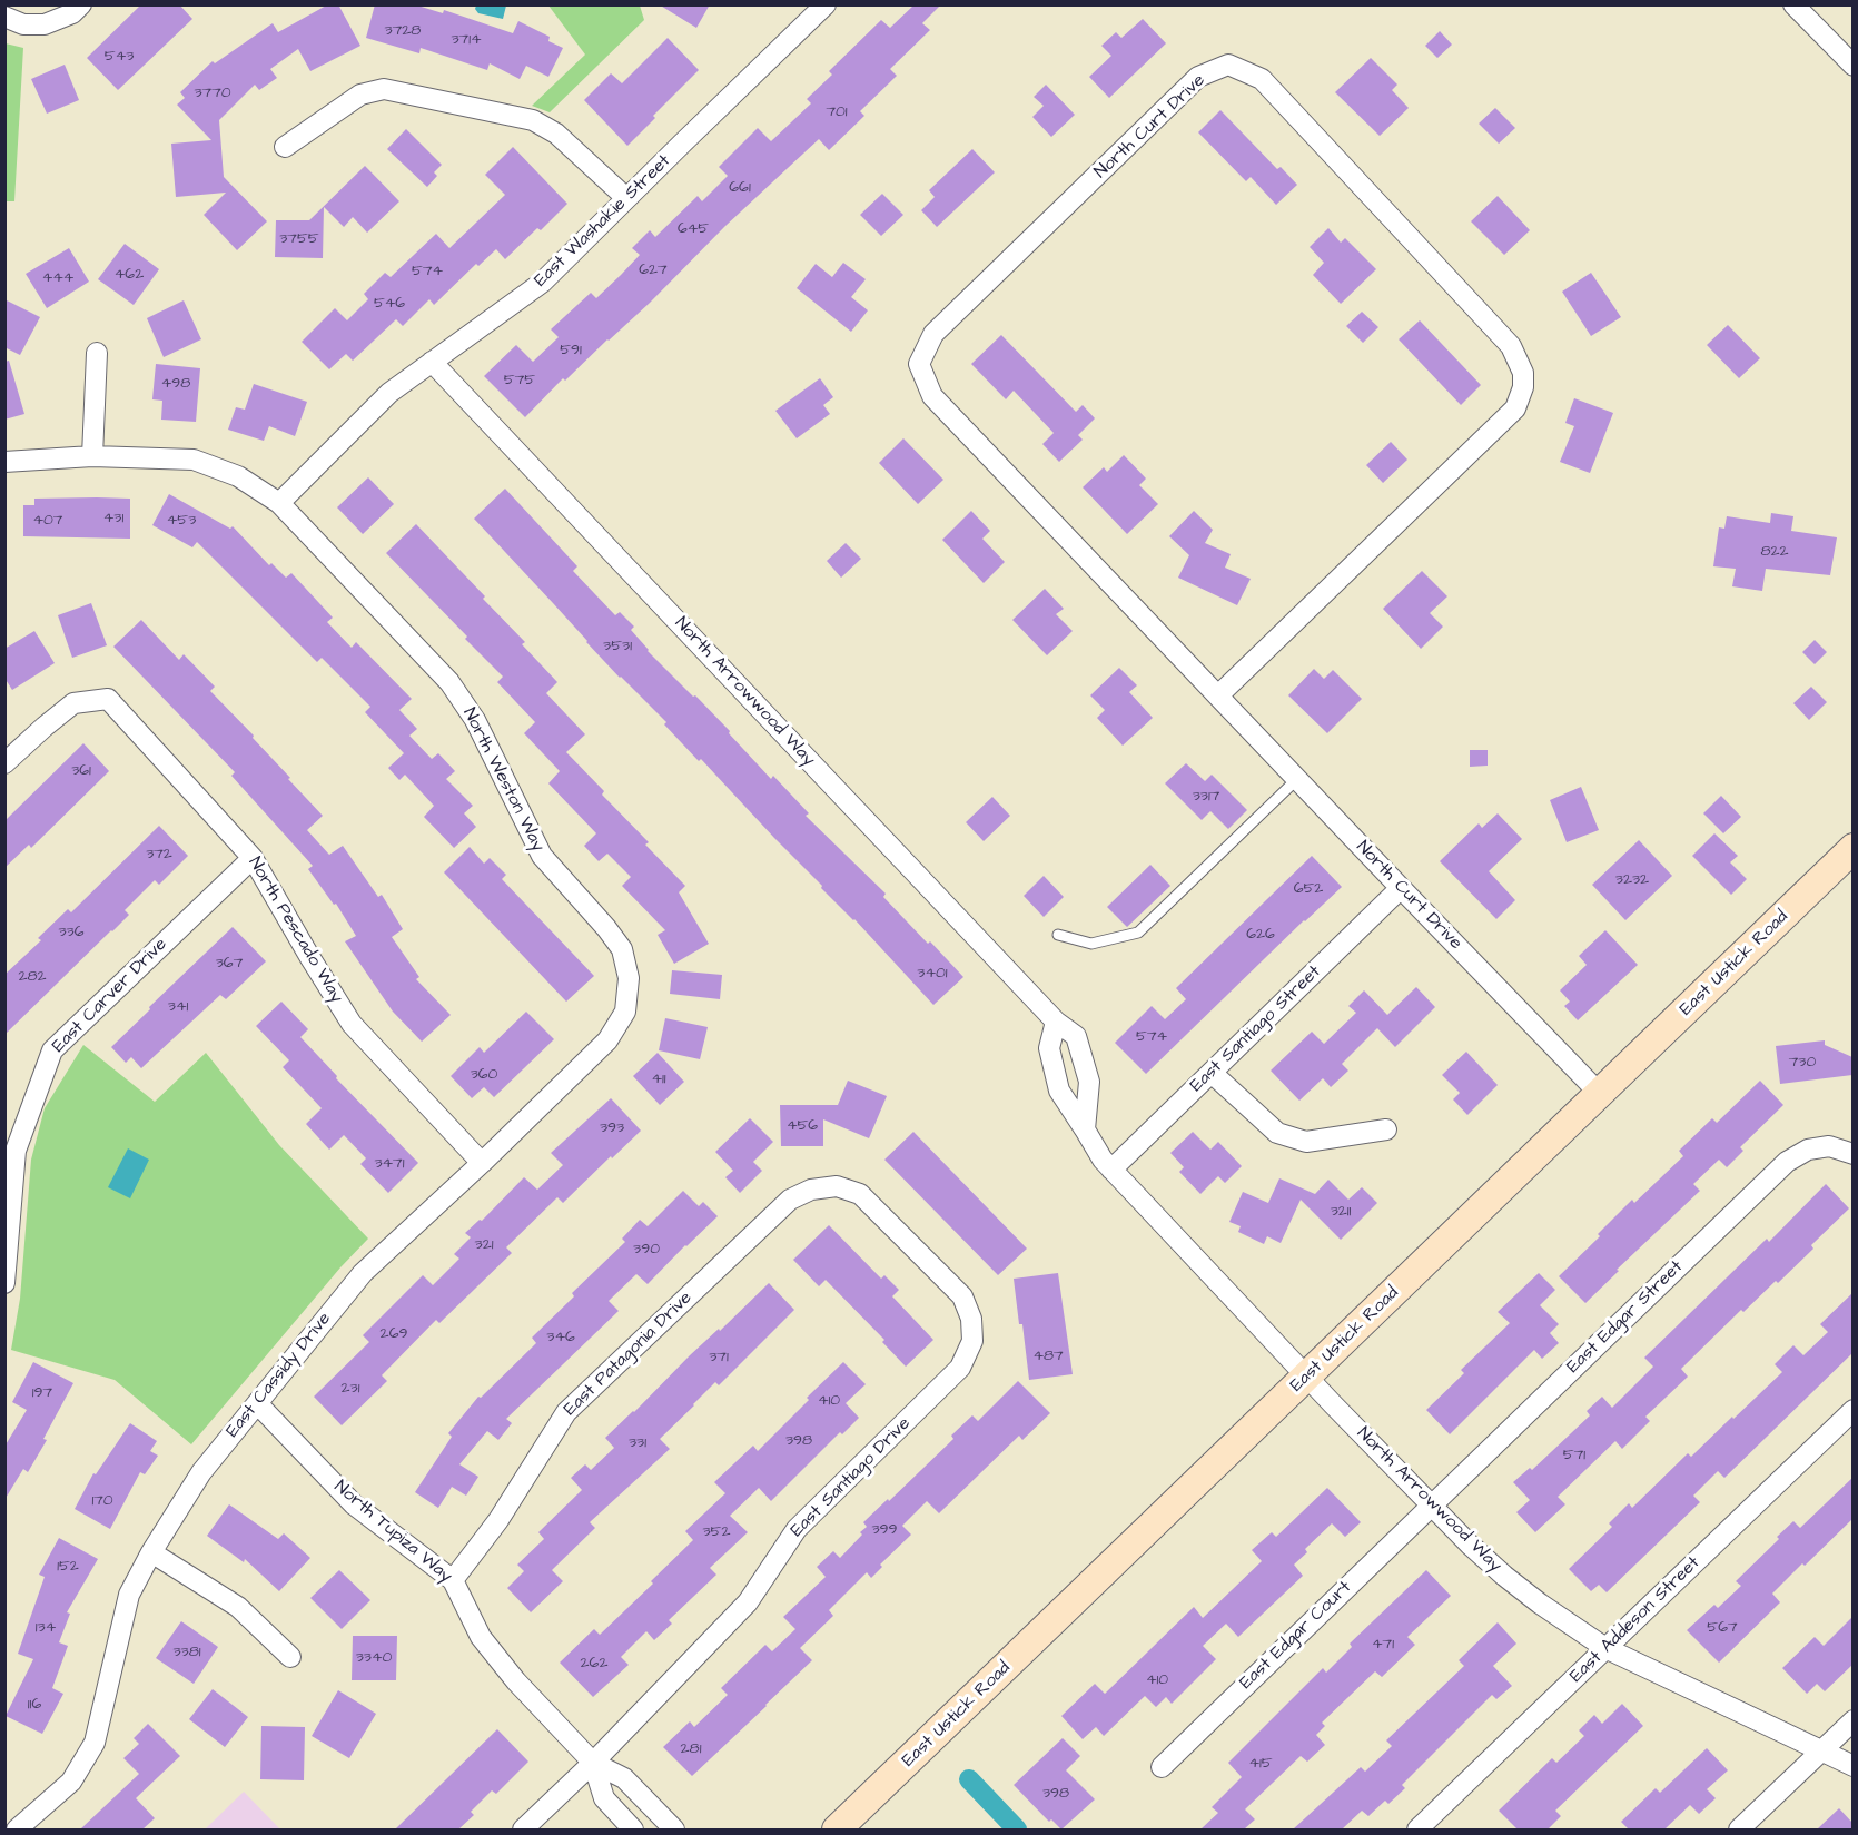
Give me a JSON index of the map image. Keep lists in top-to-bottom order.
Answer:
{
  "streets": {
    "main road": ["East Ustick Road"],
    "street": [
      "North Curt Drive",
      "East Washakie Street",
      "North Arrowwood Way",
      "North Weston Way",
      "North Pescado Way",
      "East Carver Drive",
      "East Santiago Street",
      "East Edgar Street",
      "East Patagonia Drive",
      "East Cassidy Drive",
      "East Santiago Drive",
      "North Tupiza Way",
      "East Addeson Street",
      "East Edgar Court"
    ]
  },
  "crossings": [
    ["North Curt Drive", "East Ustick Road"],
    ["North Curt Drive", "East Santiago Street"],
    ["East Washakie Street", "North Arrowwood Way"],
    ["East Washakie Street", "North Weston Way"],
    ["North Arrowwood Way", "East Ustick Road"],
    ["North Arrowwood Way", "East Santiago Street"],
    ["North Arrowwood Way", "East Edgar Street"],
    ["North Arrowwood Way", "East Addeson Street"],
    ["North Arrowwood Way", "East Edgar Court"],
    ["North Weston Way", "East Cassidy Drive"],
    ["North Pescado Way", "East Carver Drive"],
    ["North Pescado Way", "East Cassidy Drive"],
    ["East Edgar Street", "East Edgar Court"],
    ["East Patagonia Drive", "East Santiago Drive"],
    ["East Patagonia Drive", "North Tupiza Way"],
    ["East Cassidy Drive", "North Tupiza Way"],
    ["East Santiago Drive", "North Tupiza Way"]
  ],
  "house_numbers": [
    "3728",
    "3714",
    "543",
    "3770",
    "701",
    "661",
    "645",
    "3755",
    "627",
    "574",
    "462",
    "444",
    "546",
    "591",
    "575",
    "498",
    "431",
    "407",
    "453",
    "822",
    "3531",
    "361",
    "3317",
    "372",
    "3232",
    "652",
    "336",
    "626",
    "367",
    "3401",
    "282",
    "341",
    "574",
    "730",
    "360",
    "411",
    "456",
    "393",
    "3471",
    "3211",
    "321",
    "390",
    "269",
    "346",
    "487",
    "371",
    "231",
    "197",
    "410",
    "398",
    "331",
    "571",
    "170",
    "399",
    "352",
    "152",
    "134",
    "567",
    "471",
    "3381",
    "3340",
    "262",
    "410",
    "116",
    "281",
    "415",
    "398"
  ]
}
